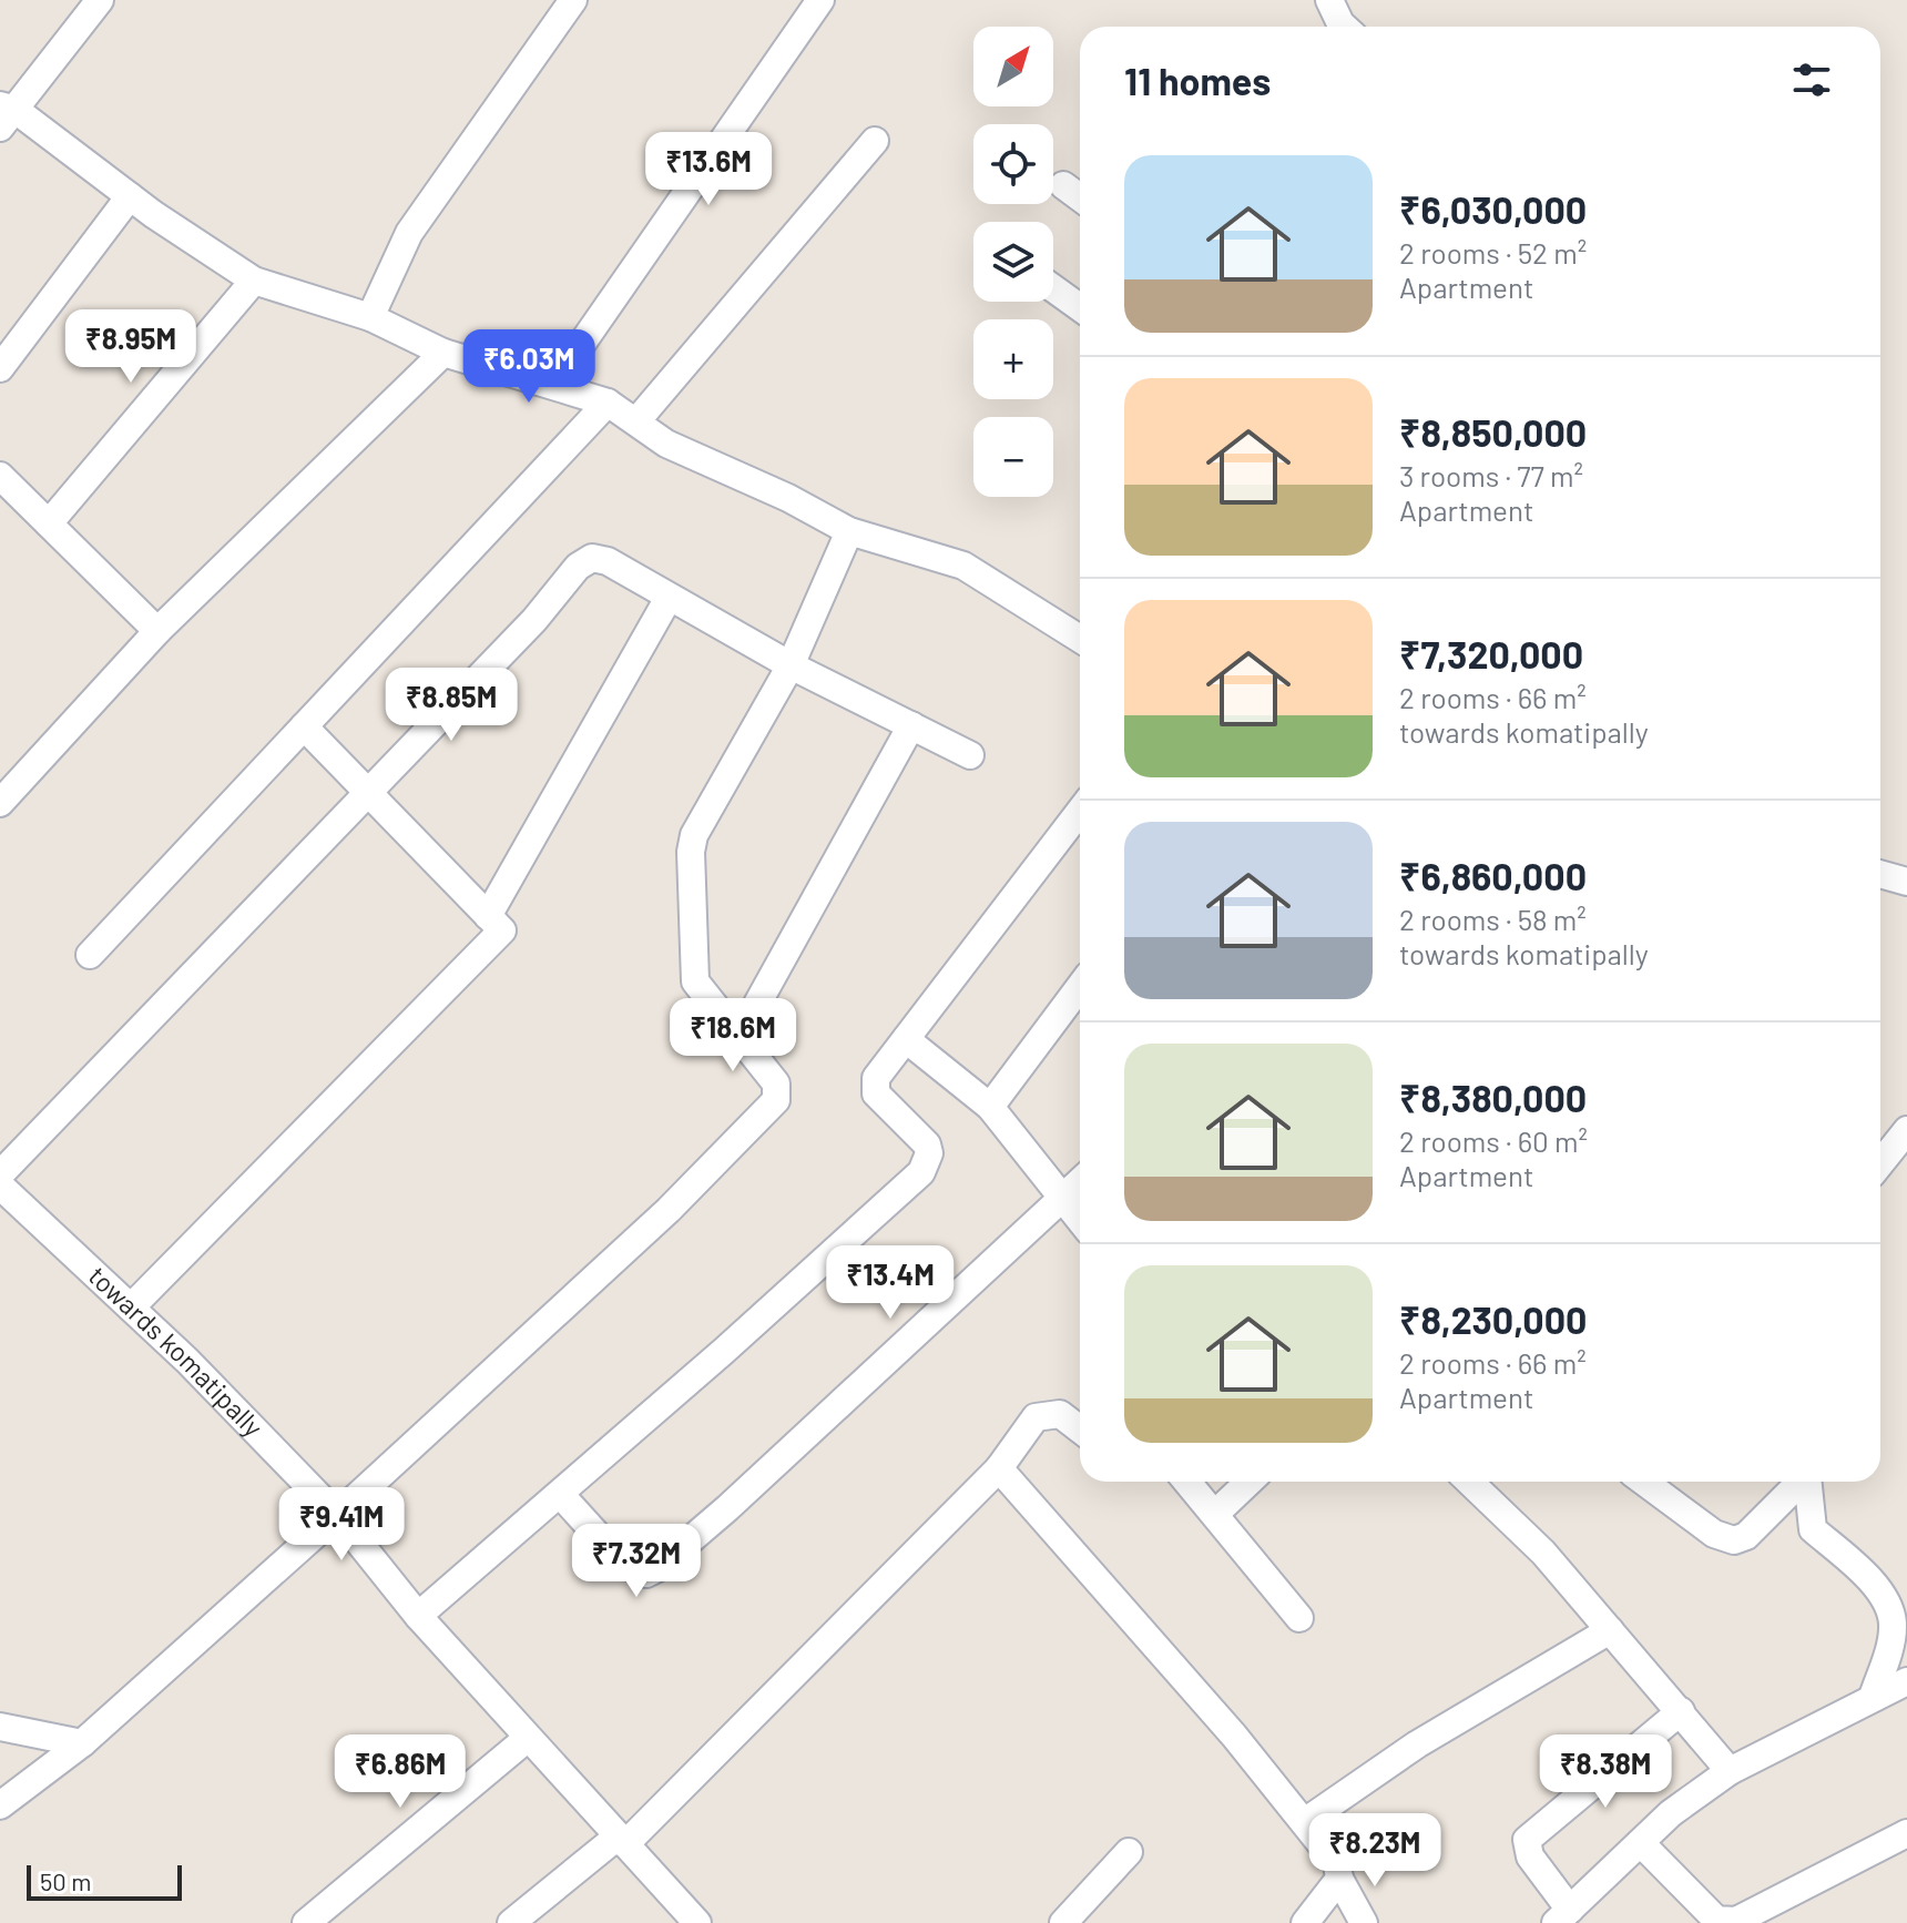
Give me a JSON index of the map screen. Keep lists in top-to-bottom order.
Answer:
{
  "streets": {
    "street": ["towards komatipally"]
  },
  "scale_bar": "50 m",
  "north": "top right",
  "page": {
    "map_buttons": ["+", "−"],
    "heading": "11 homes",
    "price": [
      "₹13.6M",
      "₹8.95M",
      "₹6.03M",
      "₹8.85M",
      "₹18.6M",
      "₹13.4M",
      "₹9.41M",
      "₹7.32M",
      "₹6.86M",
      "₹8.38M",
      "₹8.23M"
    ],
    "list": [
      {
        "name": "₹6,030,000",
        "note": "2 rooms · 52 m² · Apartment"
      },
      {
        "name": "₹8,850,000",
        "note": "3 rooms · 77 m² · Apartment"
      },
      {
        "name": "₹7,320,000",
        "note": "2 rooms · 66 m² · towards komatipally"
      },
      {
        "name": "₹6,860,000",
        "note": "2 rooms · 58 m² · towards komatipally"
      },
      {
        "name": "₹8,380,000",
        "note": "2 rooms · 60 m² · Apartment"
      },
      {
        "name": "₹8,230,000",
        "note": "2 rooms · 66 m² · Apartment"
      }
    ],
    "scale": "50 m"
  }
}
